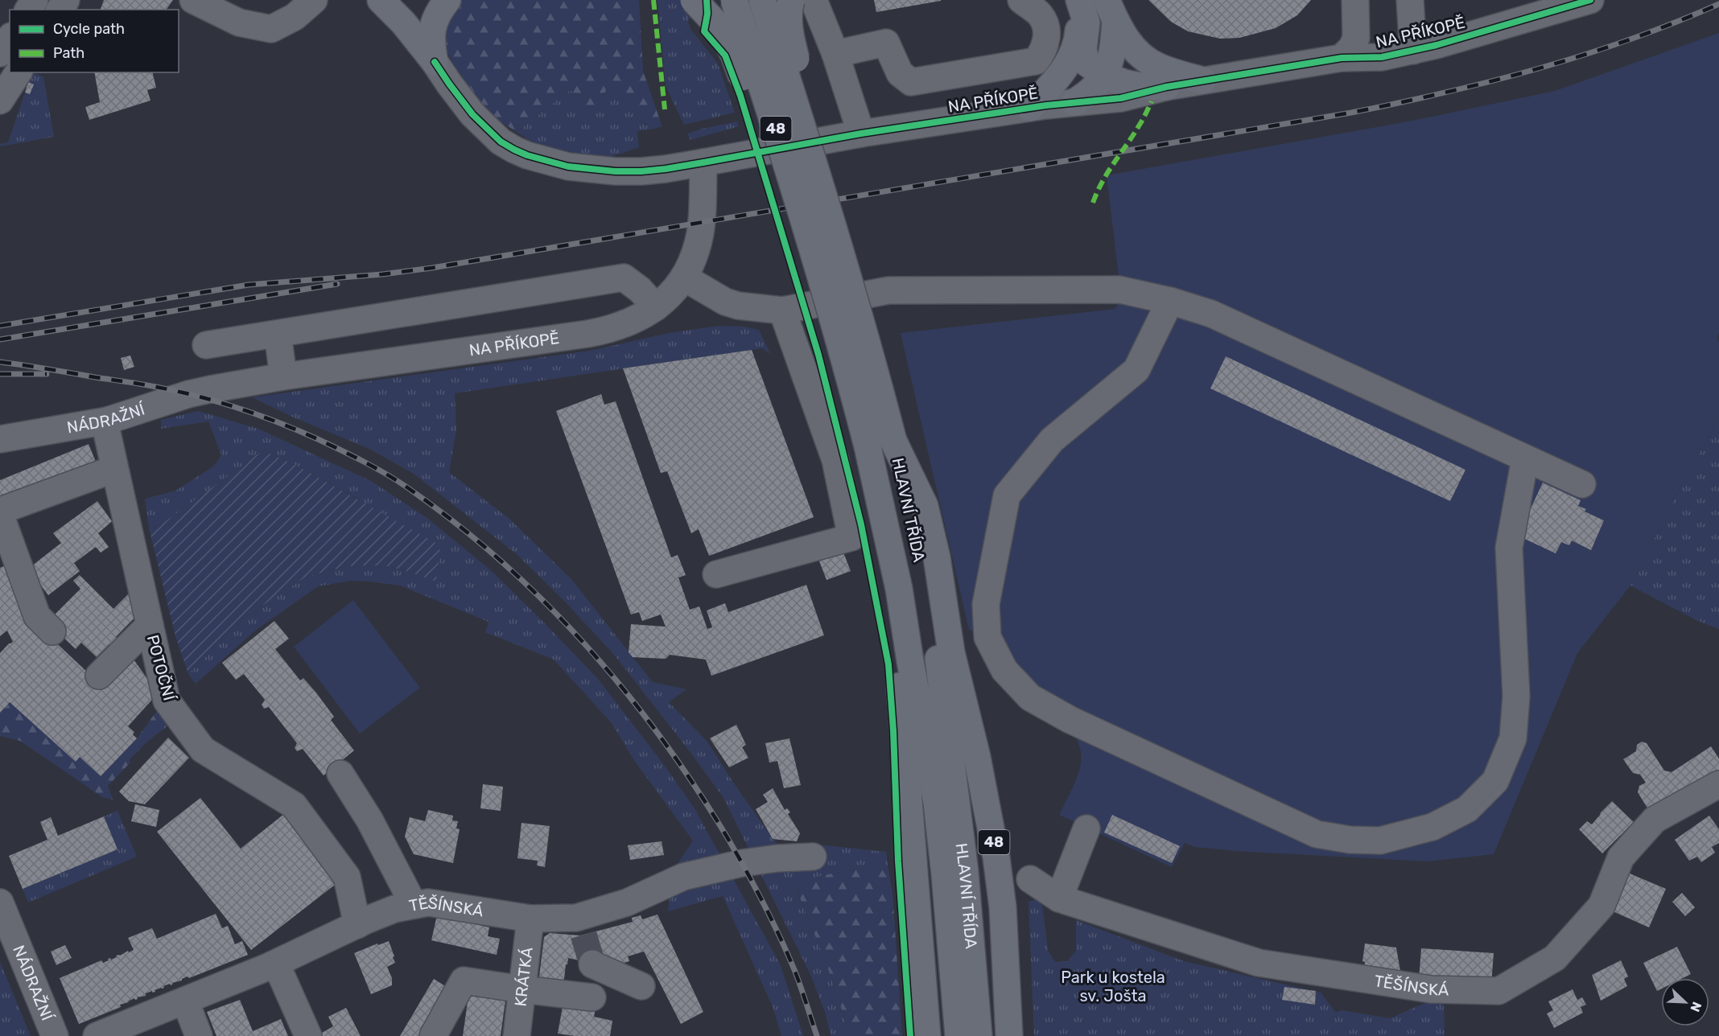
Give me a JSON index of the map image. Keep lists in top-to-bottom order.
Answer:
{
  "streets": {
    "main road": ["48", "HLAVNÍ TŘÍDA"],
    "street": [
      "NA PŘÍKOPĚ",
      "NÁDRAŽNÍ",
      "POTOČNÍ",
      "TĚŠÍNSKÁ",
      "KRÁTKÁ"
    ]
  },
  "crossings": [
    ["NA PŘÍKOPĚ", "NÁDRAŽNÍ"],
    ["48", "HLAVNÍ TŘÍDA"],
    ["NÁDRAŽNÍ", "POTOČNÍ"],
    ["POTOČNÍ", "TĚŠÍNSKÁ"],
    ["TĚŠÍNSKÁ", "KRÁTKÁ"]
  ],
  "parks": ["Park u kostela sv. Jošta"],
  "legend": ["Cycle path", "Path"],
  "north": "bottom right"
}
